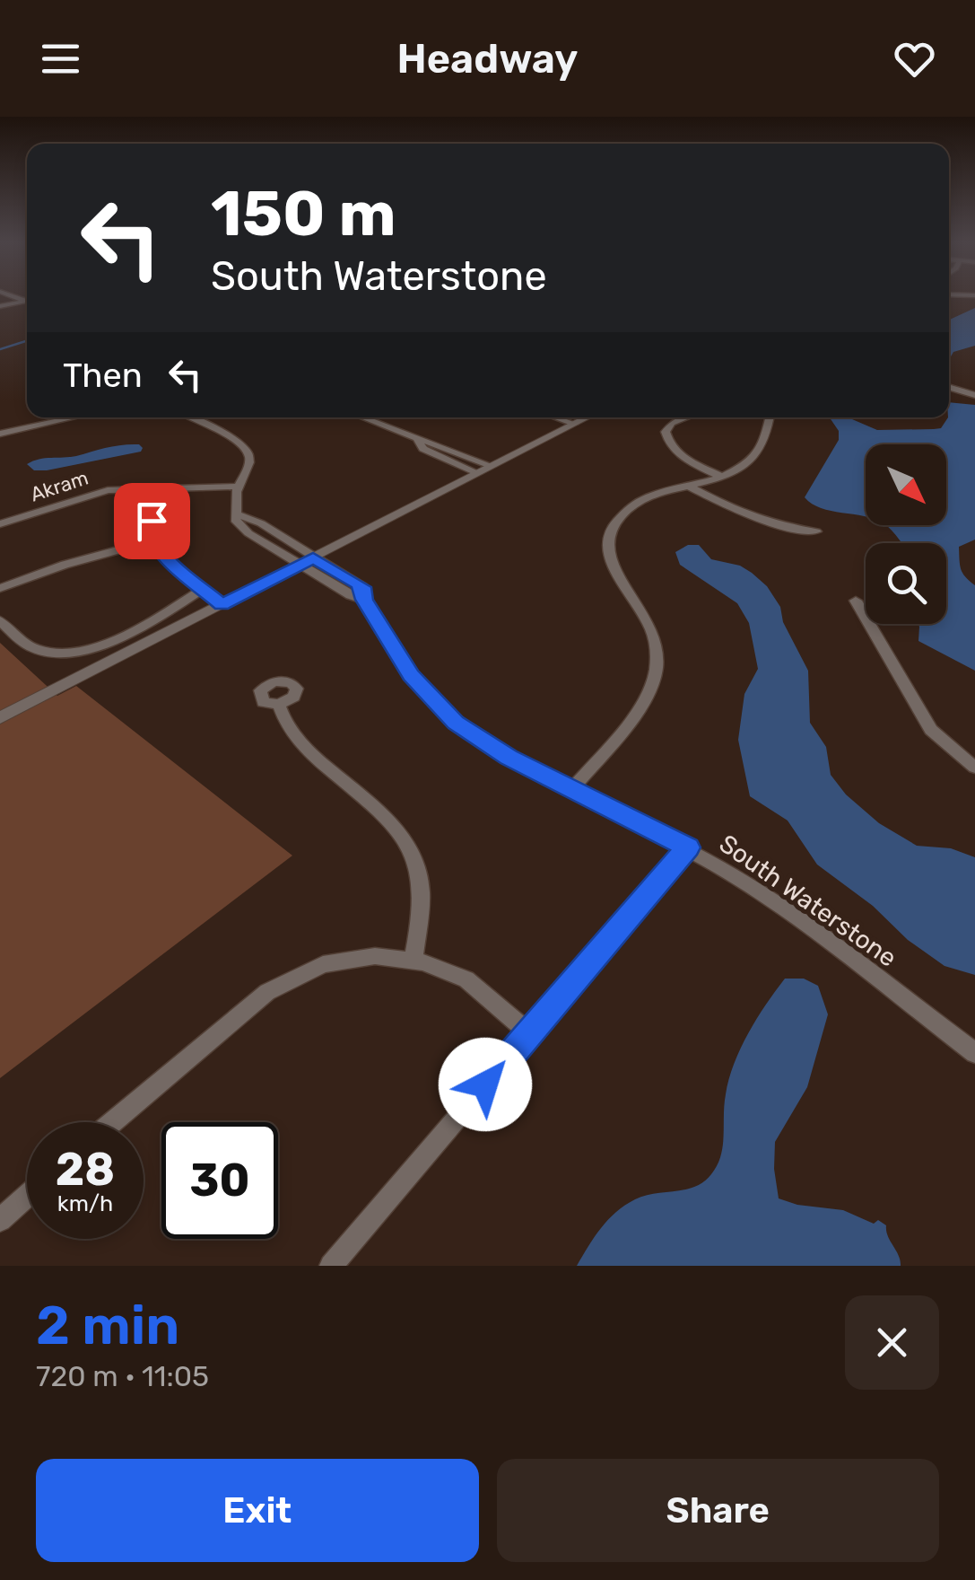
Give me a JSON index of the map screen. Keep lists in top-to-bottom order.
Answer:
{
  "streets": {
    "street": ["Akram", "South Waterstone"]
  },
  "crossings": [
    ["Akram", "South Waterstone"]
  ],
  "north": "bottom right",
  "page": {
    "header": "Headway",
    "turn": ["150 m", "South Waterstone"],
    "then": "Then",
    "speed": "28 km/h",
    "limit": "30",
    "heading": ["2 min", "720 m · 11:05"],
    "buttons": ["Exit", "Share"]
  }
}
